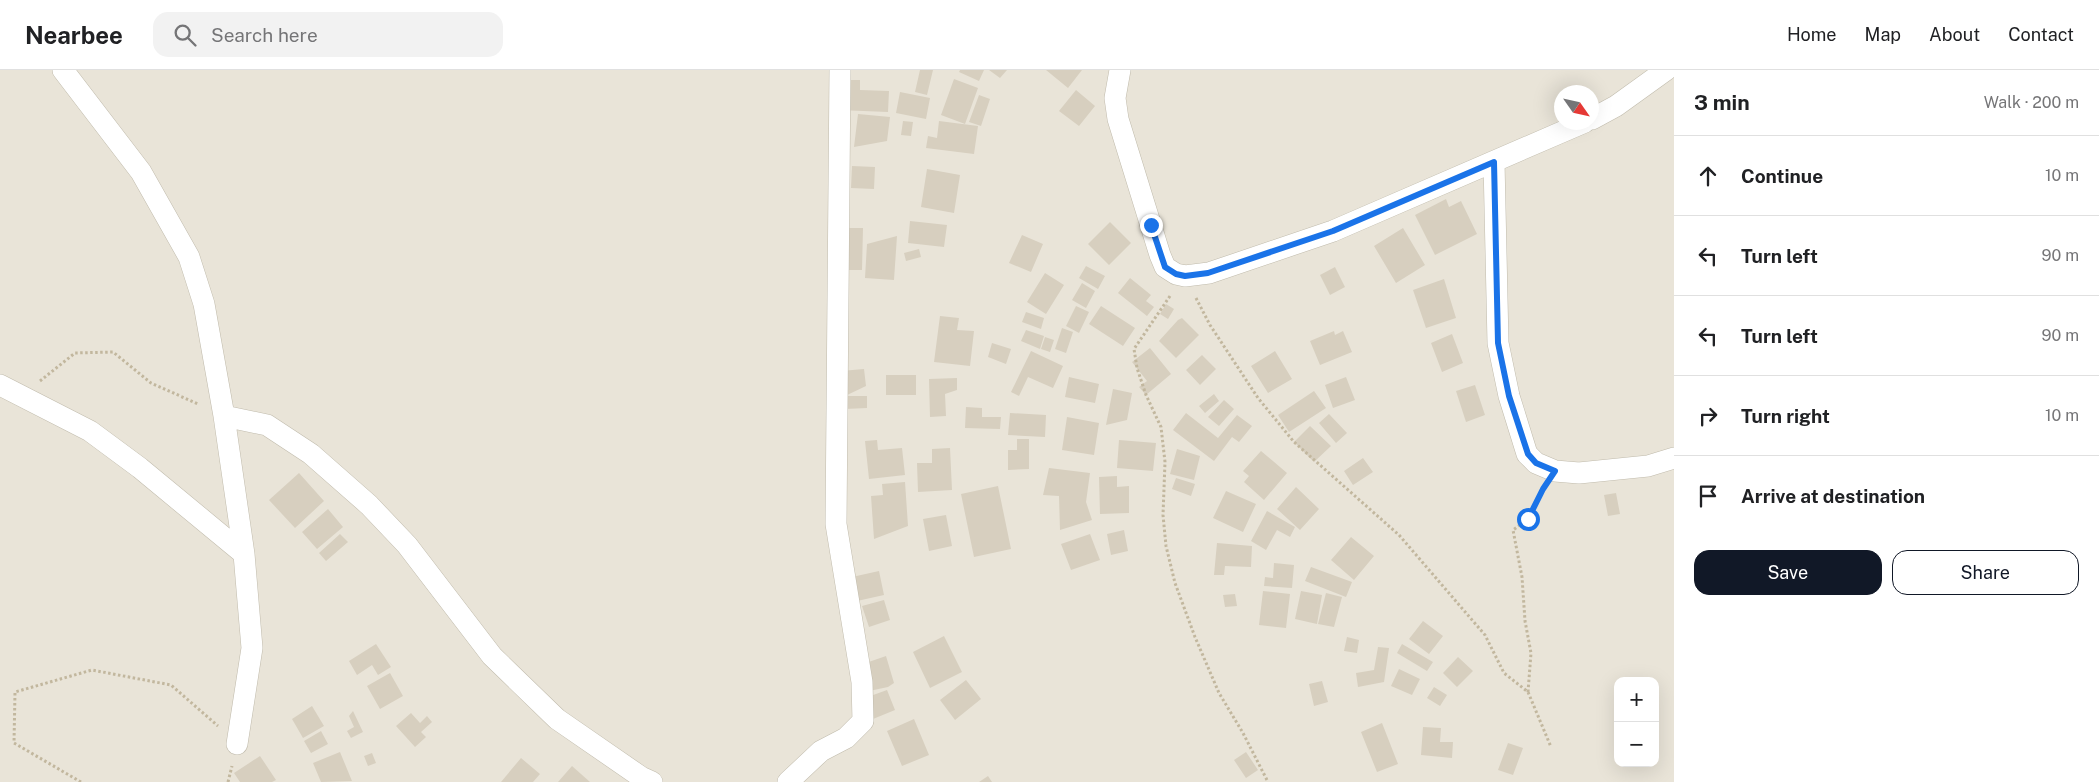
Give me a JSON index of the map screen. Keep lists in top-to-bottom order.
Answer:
{
  "north": "bottom right",
  "page": {
    "header": "Nearbee",
    "search": "Search here",
    "nav": [
      "Home",
      "Map",
      "About",
      "Contact"
    ],
    "heading": ["3 min", "Walk · 200 m"],
    "list": [
      ["Continue", "10 m"],
      ["Turn left", "90 m"],
      ["Turn left", "90 m"],
      ["Turn right", "10 m"],
      "Arrive at destination"
    ],
    "buttons": ["Save", "Share"],
    "map_buttons": ["+", "−"]
  }
}
